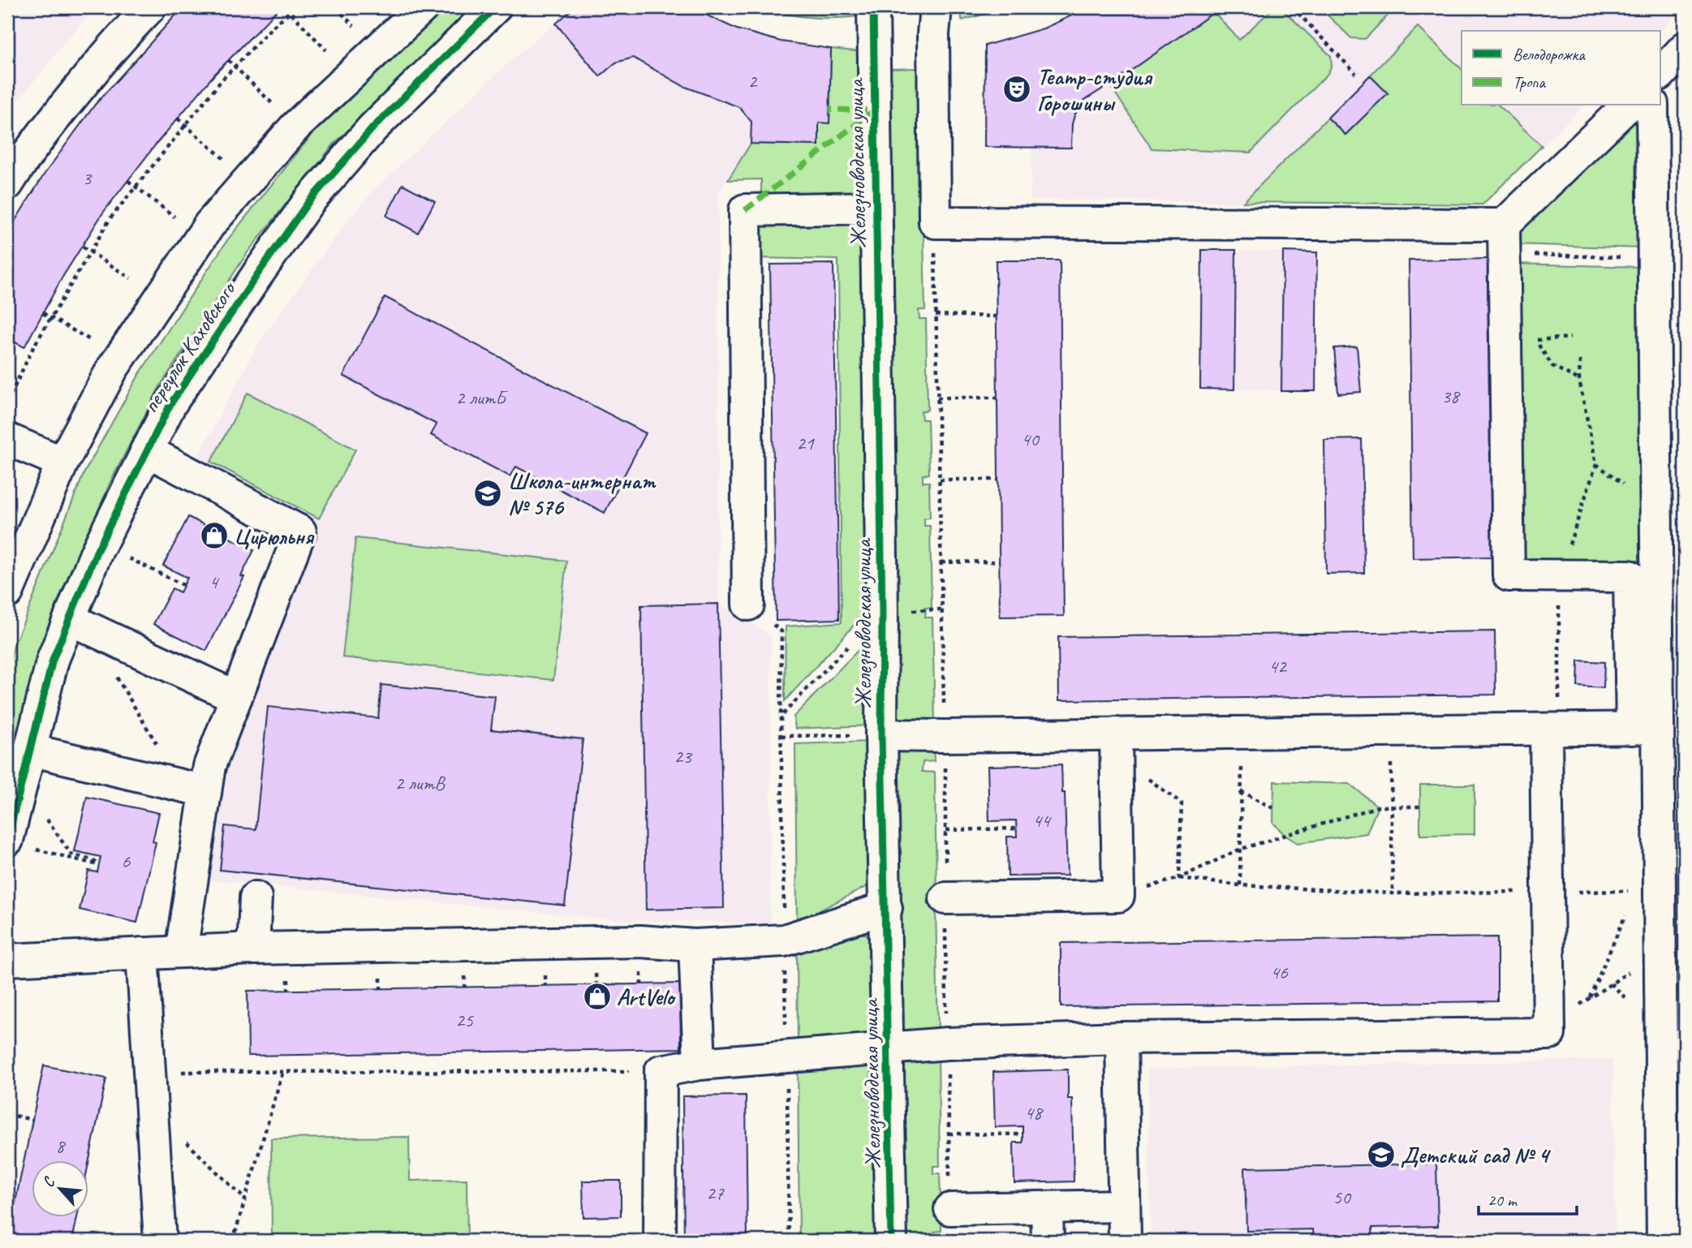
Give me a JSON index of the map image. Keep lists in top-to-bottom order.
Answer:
{
  "streets": {
    "street": ["Железноводская улица", "переулок Каховского"]
  },
  "places": {
    "theatre": ["Театр-студия Горошины"],
    "school or university": ["Школа-интернат № 576", "Детский сад № 4"],
    "shop": ["Цирюльня", "ArtVelo"]
  },
  "house_numbers": [
    "2",
    "3",
    "38",
    "2 литБ",
    "40",
    "21",
    "4",
    "42",
    "23",
    "2 литВ",
    "44",
    "6",
    "46",
    "25",
    "48",
    "8",
    "27",
    "50"
  ],
  "legend": ["Велодорожка", "Тропа"],
  "scale_bar": "20 m",
  "north": "top left"
}
